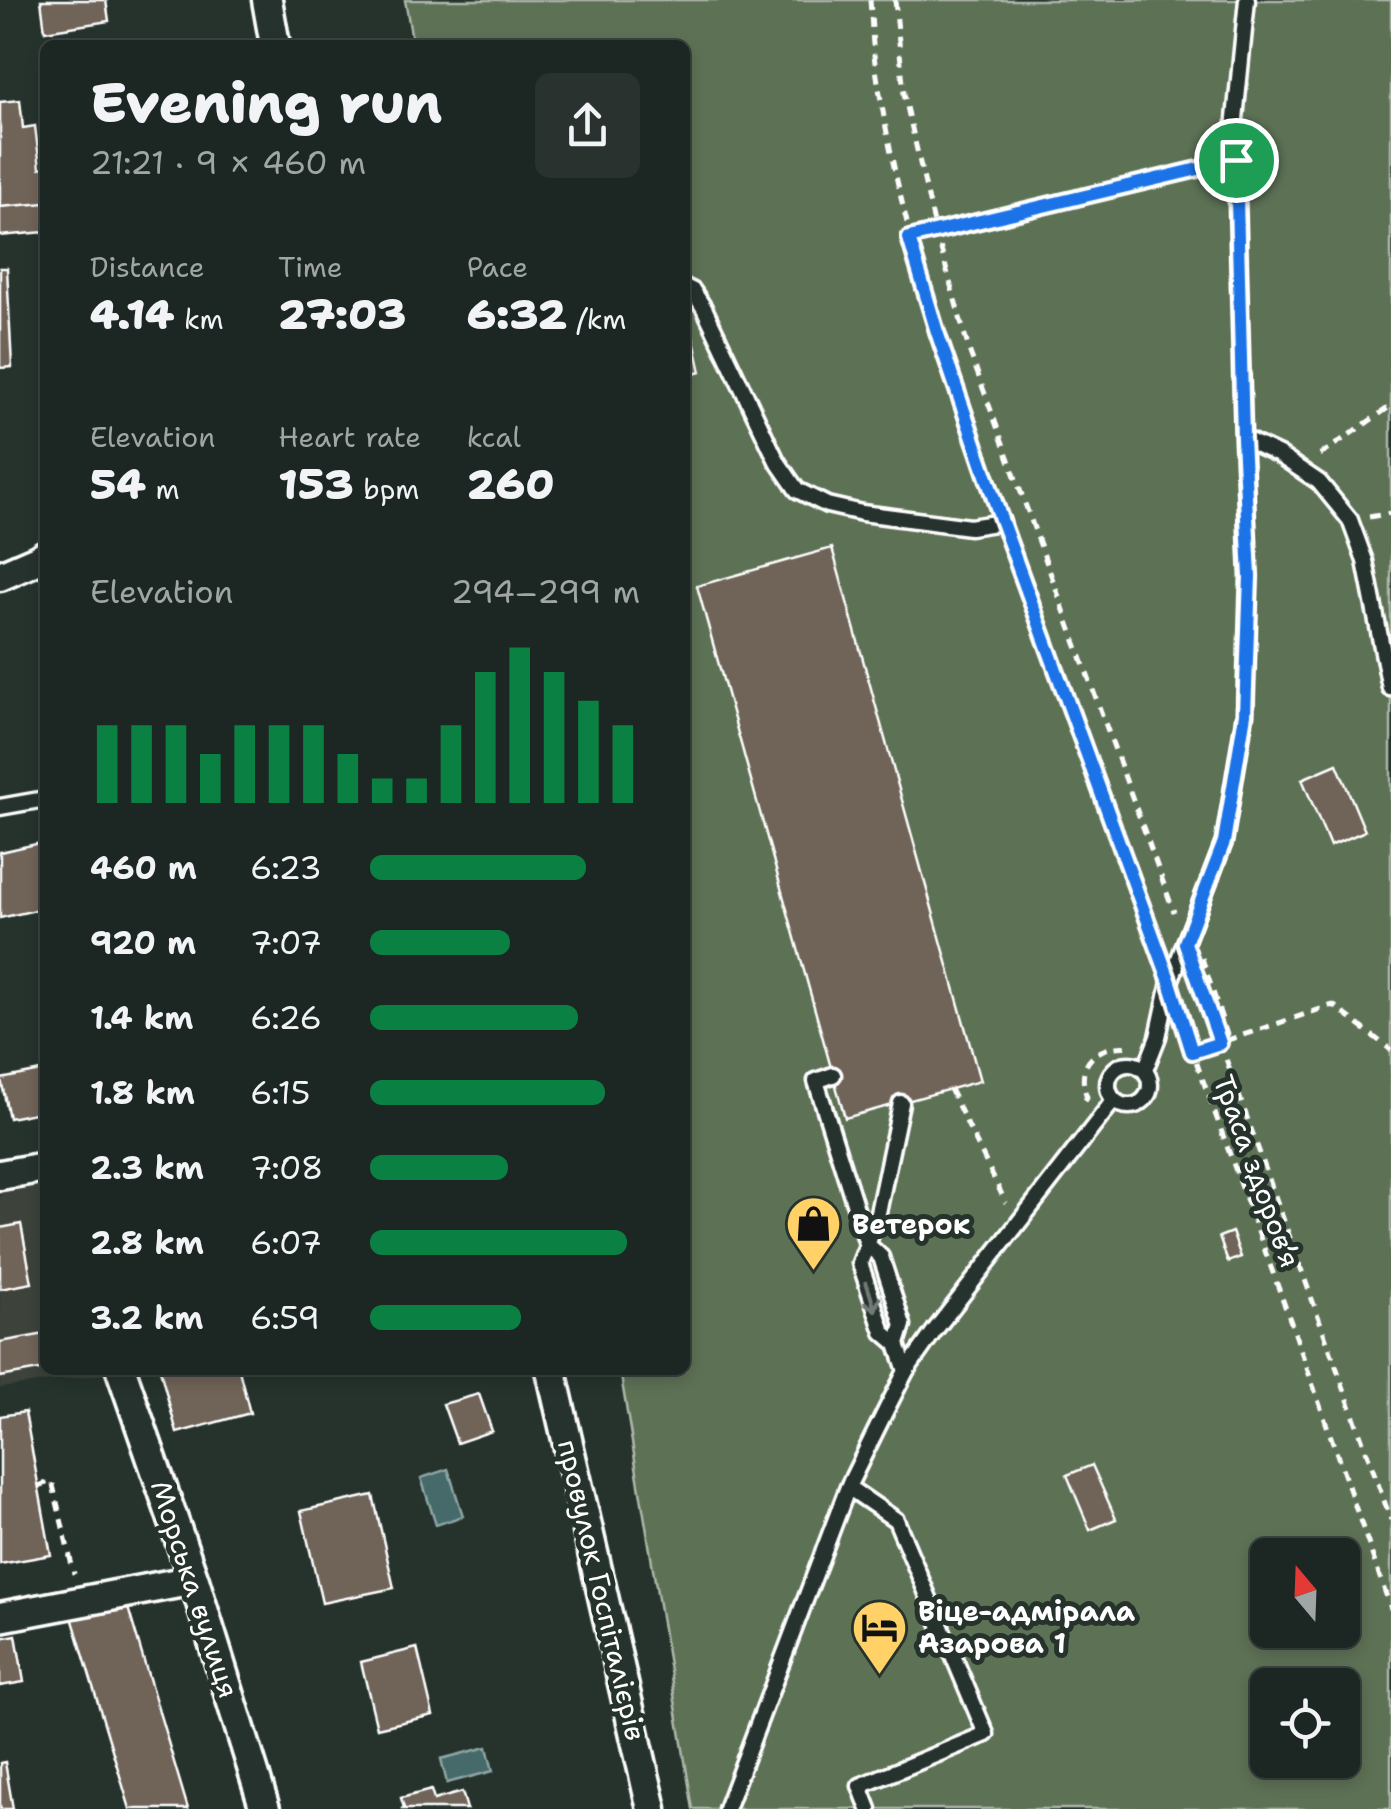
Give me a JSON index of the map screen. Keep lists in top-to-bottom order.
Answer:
{
  "streets": {
    "street": ["Морська вулиця", "провулок Госпіталієрів"],
    "path": ["Траса здоров’я"]
  },
  "places": {
    "shop": ["Ветерок"],
    "hotel": ["Віце-адмірала Азарова 1"]
  },
  "north": "top",
  "page": {
    "heading": ["Evening run", "21:21 · 9 × 460 m"],
    "stats": [
      ["Distance", "4.14 km"],
      ["Time", "27:03"],
      ["Pace", "6:32 /km"],
      ["Elevation", "54 m"],
      ["Heart rate", "153 bpm"],
      ["kcal", "260"]
    ],
    "chart": ["Elevation", "294–299 m"],
    "list": [
      {
        "name": "460 m",
        "note": "6:23"
      },
      {
        "name": "920 m",
        "note": "7:07"
      },
      {
        "name": "1.4 km",
        "note": "6:26"
      },
      {
        "name": "1.8 km",
        "note": "6:15"
      },
      {
        "name": "2.3 km",
        "note": "7:08"
      },
      {
        "name": "2.8 km",
        "note": "6:07"
      },
      {
        "name": "3.2 km",
        "note": "6:59"
      }
    ]
  }
}
